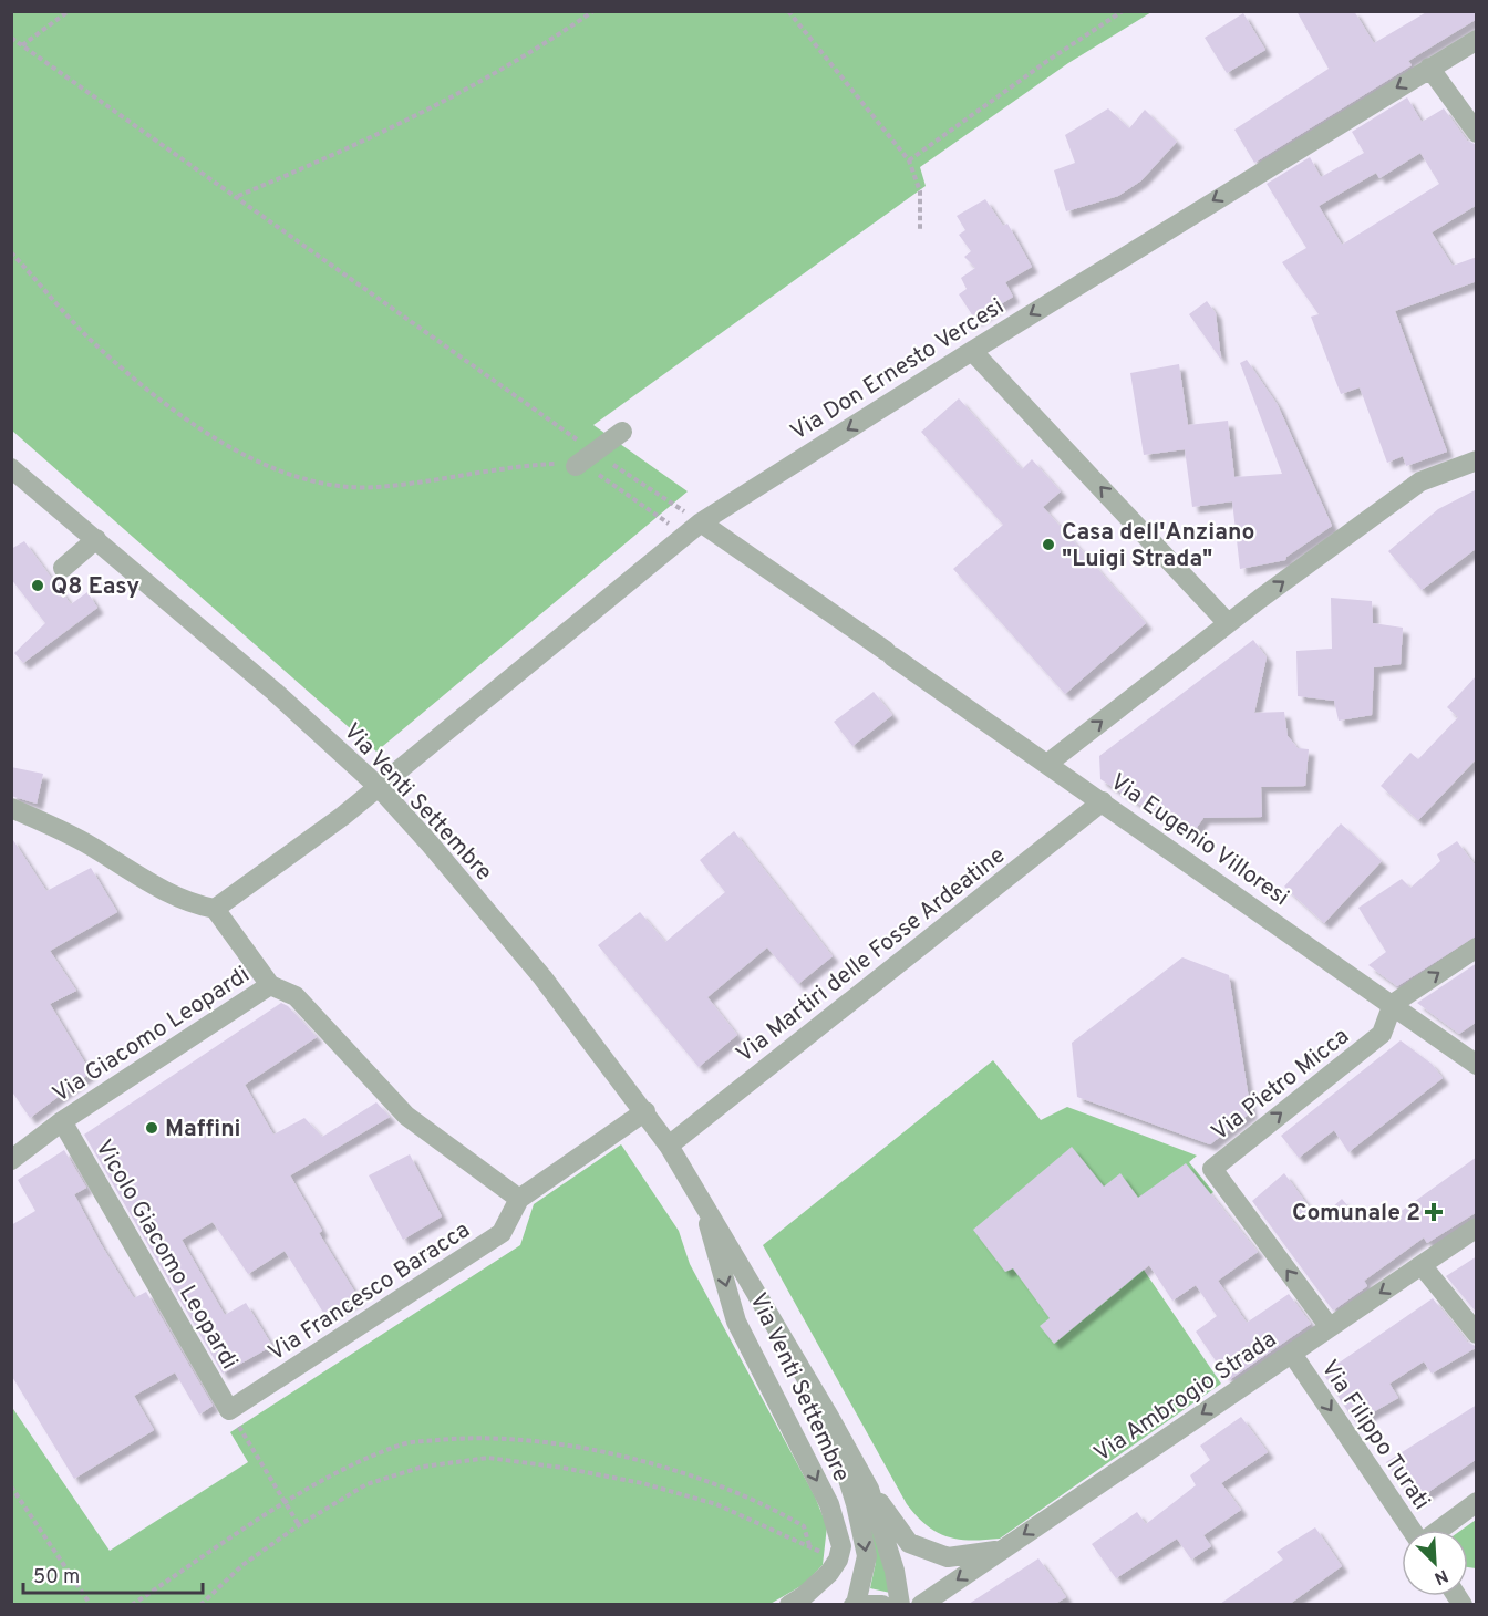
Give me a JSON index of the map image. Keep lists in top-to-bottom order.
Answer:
{
  "streets": {
    "street": [
      "Via Don Ernesto Vercesi",
      "Via Venti Settembre",
      "Via Eugenio Villoresi",
      "Via Martiri delle Fosse Ardeatine",
      "Via Giacomo Leopardi",
      "Via Pietro Micca",
      "Vicolo Giacomo Leopardi",
      "Via Francesco Baracca",
      "Via Ambrogio Strada",
      "Via Filippo Turati"
    ]
  },
  "crossings": [
    ["Via Don Ernesto Vercesi", "Via Venti Settembre"],
    ["Via Don Ernesto Vercesi", "Via Eugenio Villoresi"],
    ["Via Venti Settembre", "Via Martiri delle Fosse Ardeatine"],
    ["Via Venti Settembre", "Via Francesco Baracca"],
    ["Via Eugenio Villoresi", "Via Martiri delle Fosse Ardeatine"],
    ["Via Eugenio Villoresi", "Via Pietro Micca"],
    ["Via Giacomo Leopardi", "Vicolo Giacomo Leopardi"],
    ["Via Pietro Micca", "Via Ambrogio Strada"],
    ["Vicolo Giacomo Leopardi", "Via Francesco Baracca"],
    ["Via Ambrogio Strada", "Via Filippo Turati"]
  ],
  "one_way": ["Via Don Ernesto Vercesi", "Via Ambrogio Strada"],
  "places": {
    "other": ["Casa dell'Anziano \"Luigi Strada\"", "Q8 Easy", "Maffini"],
    "health": ["Comunale 2"]
  },
  "scale_bar": "50 m",
  "north": "bottom right"
}
